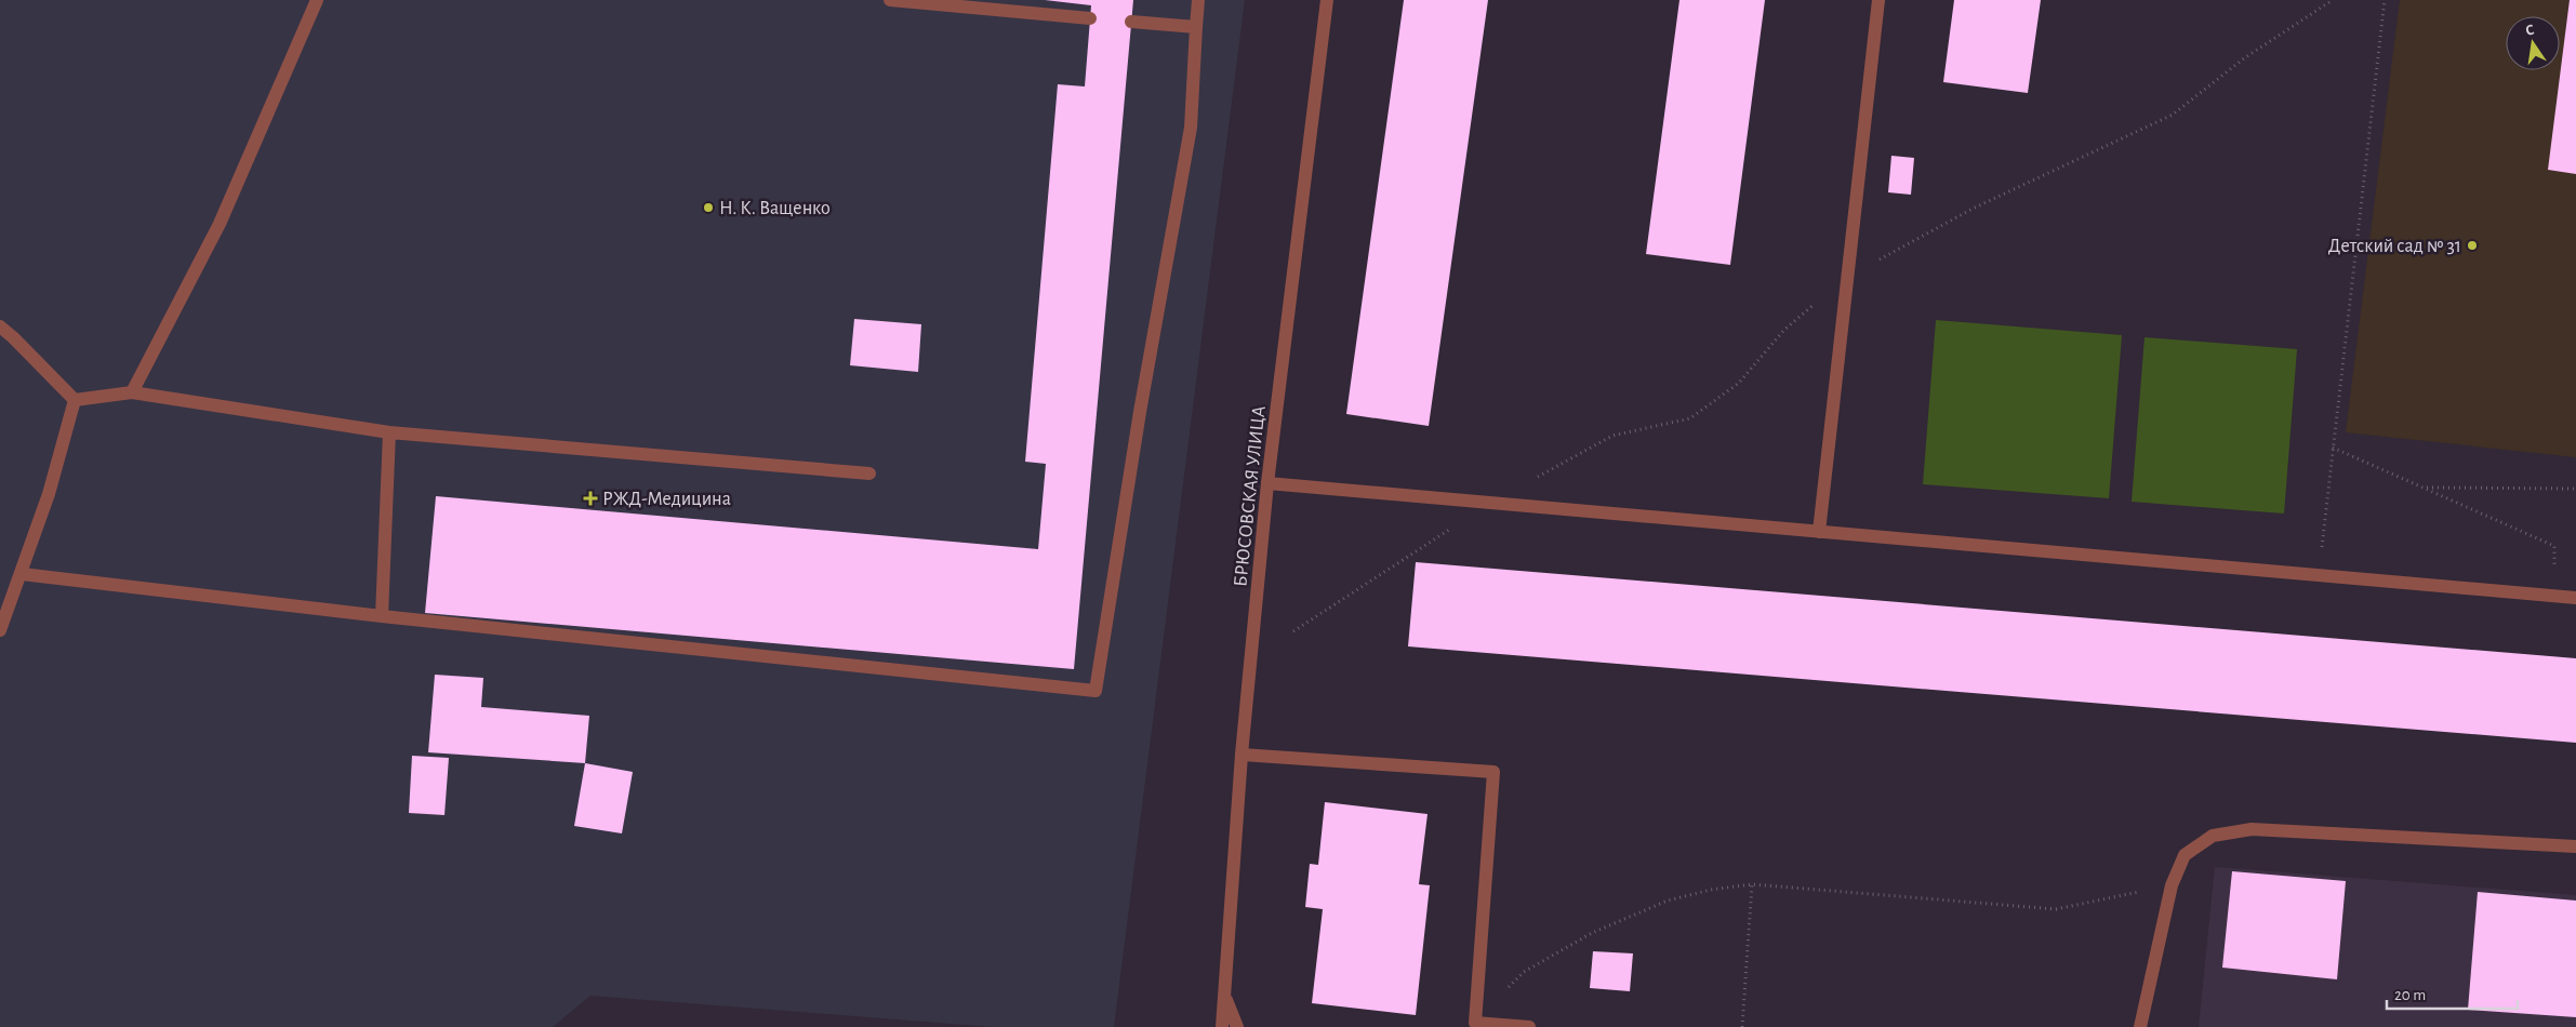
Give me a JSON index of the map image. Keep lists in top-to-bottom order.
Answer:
{
  "streets": {
    "street": ["БРЮСОВСКАЯ УЛИЦА"]
  },
  "places": {
    "other": ["Н. К. Ващенко", "Детский сад № 31"],
    "health": ["РЖД-Медицина"]
  },
  "scale_bar": "20 m",
  "north": "top"
}
